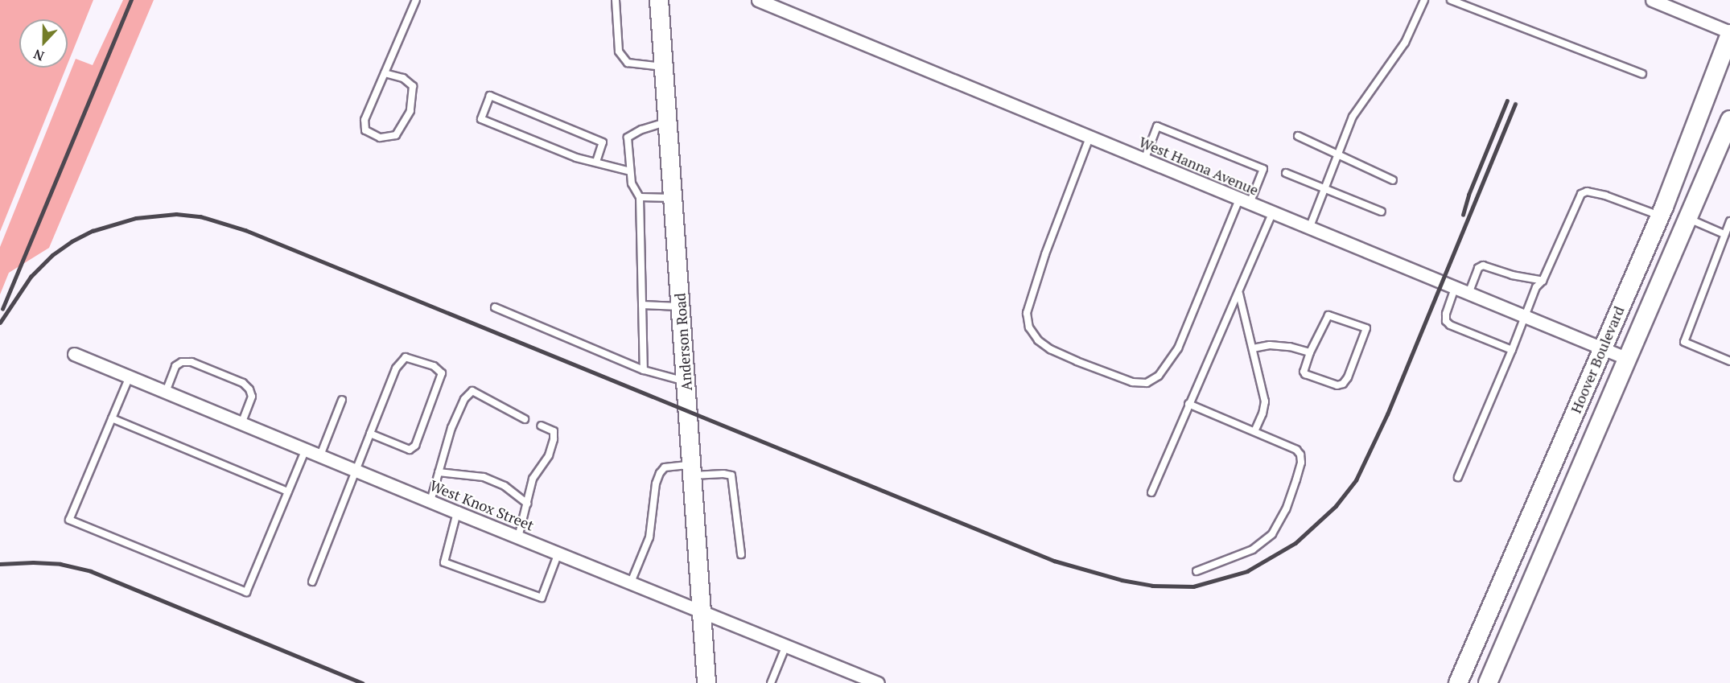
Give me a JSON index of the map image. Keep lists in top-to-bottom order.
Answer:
{
  "streets": {
    "main road": ["Anderson Road", "Hoover Boulevard"],
    "street": ["West Hanna Avenue", "West Knox Street"]
  },
  "crossings": [
    ["West Hanna Avenue", "Hoover Boulevard"],
    ["Anderson Road", "West Knox Street"]
  ],
  "north": "bottom"
}
